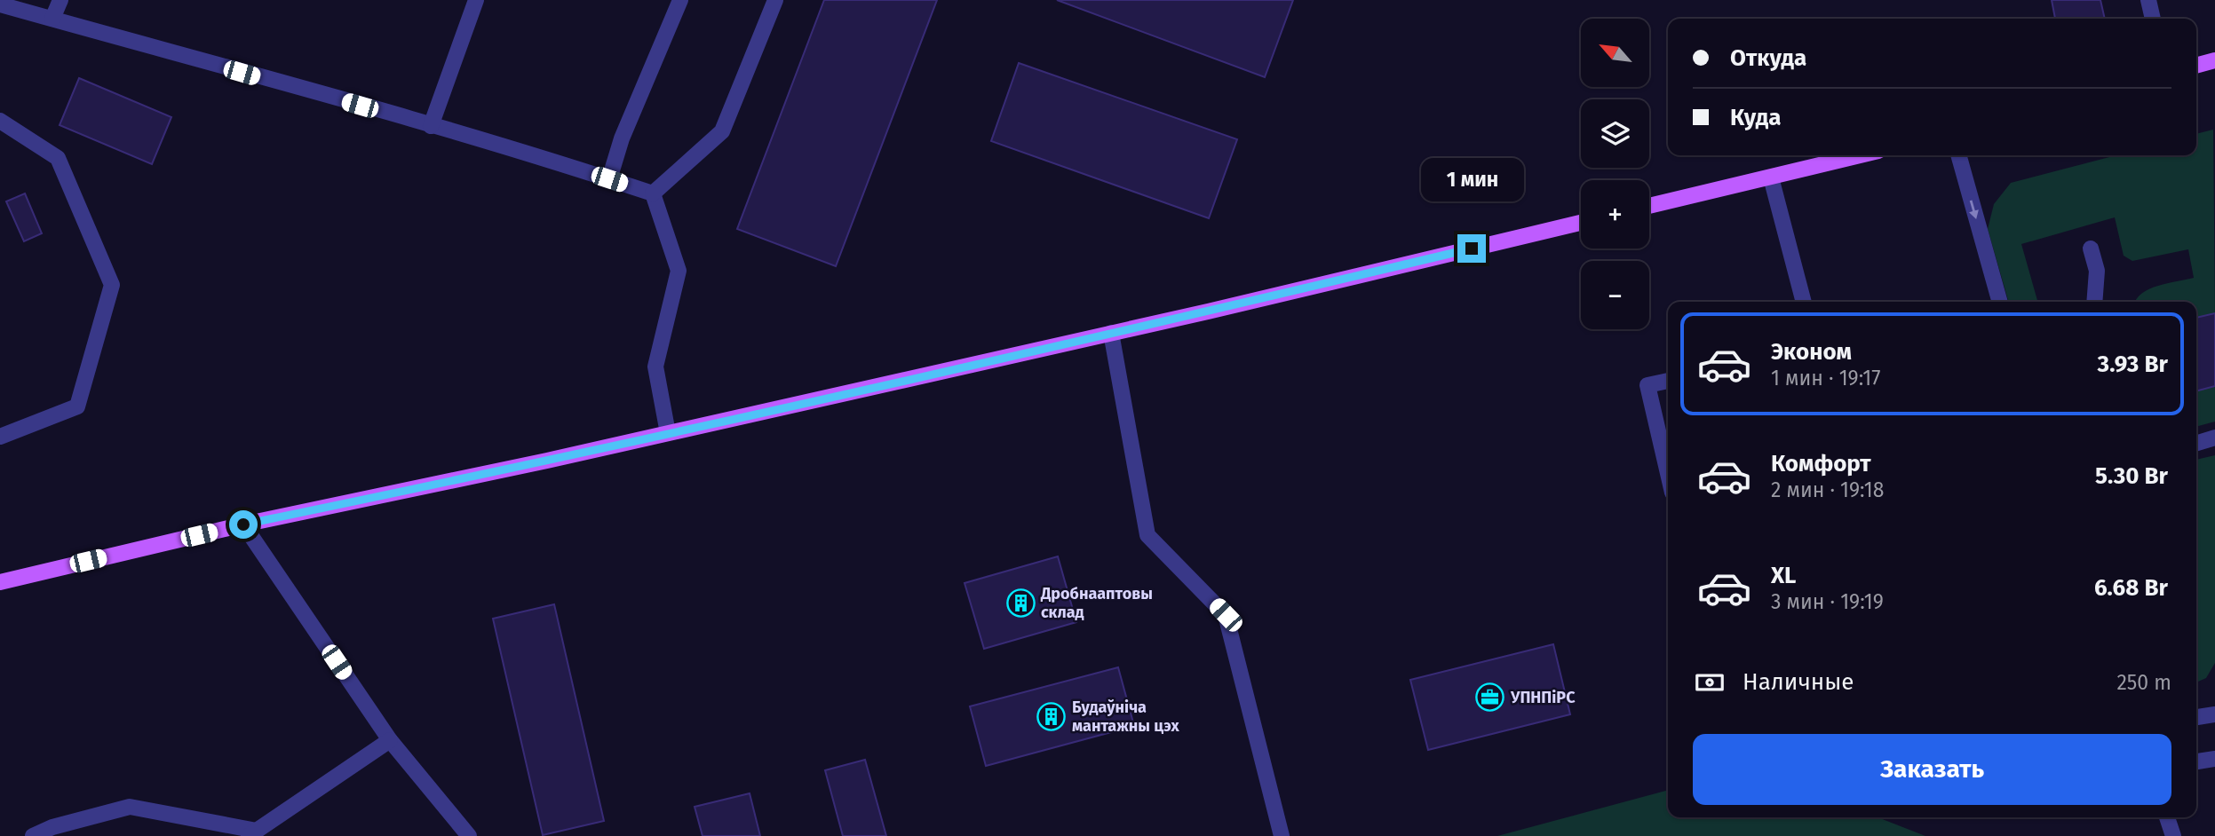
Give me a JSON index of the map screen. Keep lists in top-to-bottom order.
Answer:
{
  "places": {
    "building": ["Дробнааптовы склад", "Будаўніча мантажны цэх"],
    "office": ["УПНПіРС"]
  },
  "north": "top left",
  "page": {
    "map_buttons": ["+", "−"],
    "banner": ["Откуда", "Куда"],
    "bubble": "1 мин",
    "list": [
      {
        "name": "Эконом",
        "note": "1 мин · 19:17",
        "value": "3.93 Br"
      },
      {
        "name": "Комфорт",
        "note": "2 мин · 19:18",
        "value": "5.30 Br"
      },
      {
        "name": "XL",
        "note": "3 мин · 19:19",
        "value": "6.68 Br"
      }
    ],
    "pay": ["Наличные", "250 m"],
    "buttons": "Заказать"
  }
}
